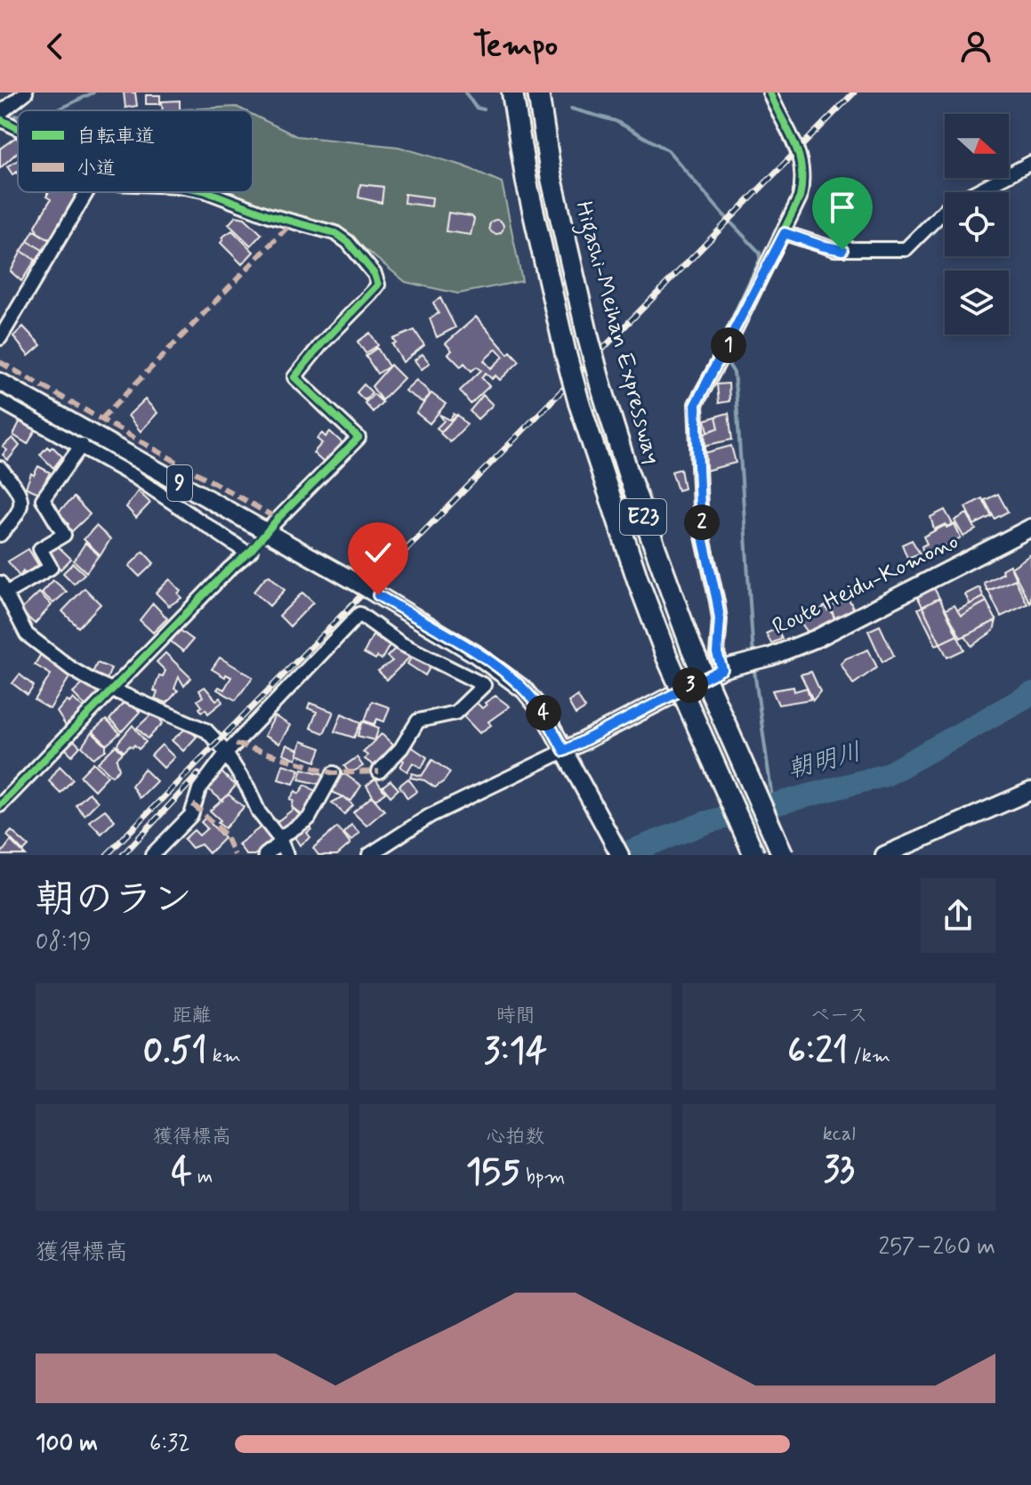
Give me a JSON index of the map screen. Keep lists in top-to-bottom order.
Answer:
{
  "streets": {
    "highway": ["Higashi-Meihan Expressway", "E23"],
    "main road": ["9", "Route Heidu-Komono"]
  },
  "crossings": [
    ["9", "Route Heidu-Komono"]
  ],
  "water": ["朝明川"],
  "legend": ["自転車道", "小道"],
  "north": "right",
  "page": {
    "header": "Tempo",
    "pins": [
      "1",
      "2",
      "3",
      "4"
    ],
    "heading": ["朝のラン", "08:19"],
    "stats": [
      ["距離", "0.51 km"],
      ["時間", "3:14"],
      ["ペース", "6:21 /km"],
      ["獲得標高", "4 m"],
      ["心拍数", "155 bpm"],
      ["kcal", "33"]
    ],
    "chart": ["獲得標高", "257–260 m"],
    "list": [
      {
        "name": "100 m",
        "note": "6:32"
      }
    ]
  }
}
